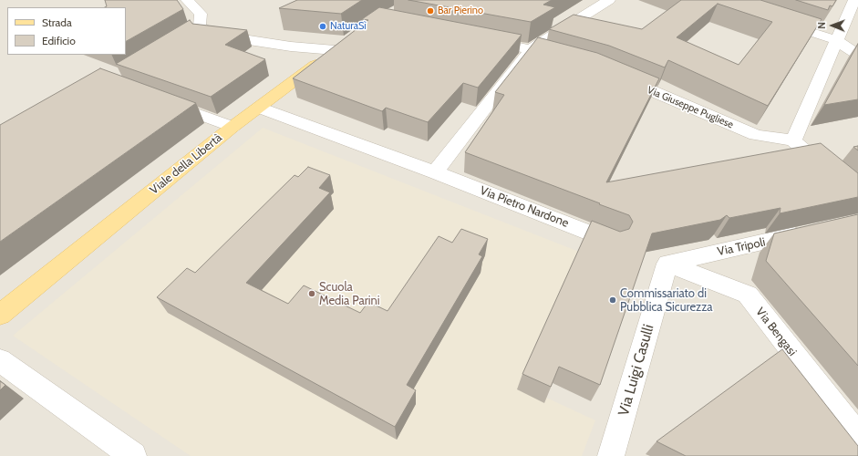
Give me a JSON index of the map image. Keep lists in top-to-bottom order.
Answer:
{
  "streets": {
    "main road": ["Viale della Libertà"],
    "street": [
      "Via Giuseppe Pugliese",
      "Via Pietro Nardone",
      "Via Tripoli",
      "Via Bengasi",
      "Via Luigi Casulli"
    ]
  },
  "crossings": [
    ["Viale della Libertà", "Via Pietro Nardone"],
    ["Via Tripoli", "Via Bengasi"],
    ["Via Tripoli", "Via Luigi Casulli"],
    ["Via Bengasi", "Via Luigi Casulli"]
  ],
  "places": [
    "Bar Pierino",
    "NaturaSì",
    "Scuola Media Parini",
    "Commissariato di Pubblica Sicurezza"
  ],
  "legend": ["Strada", "Edificio"],
  "north": "left"
}
